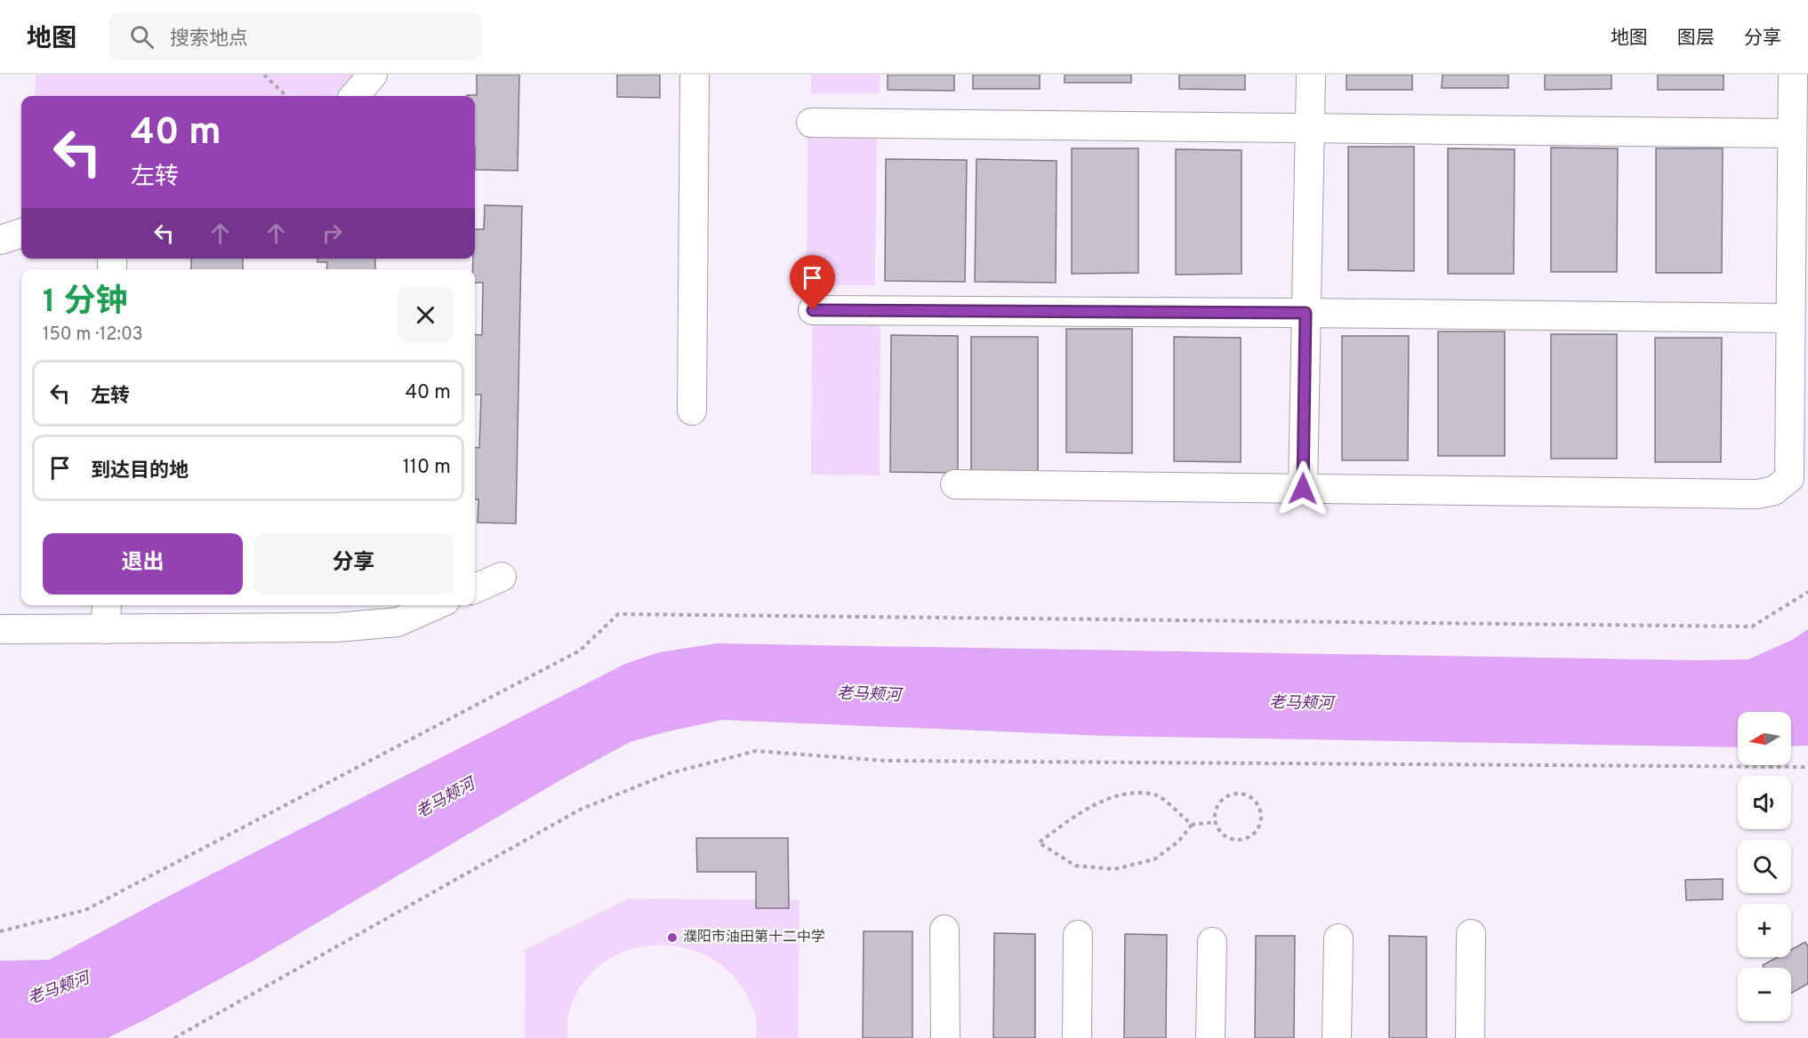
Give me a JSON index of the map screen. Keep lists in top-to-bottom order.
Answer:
{
  "water": ["老马颊河"],
  "places": ["濮阳市油田第十二中学"],
  "north": "left",
  "page": {
    "header": "地图",
    "search": "搜索地点",
    "nav": ["地图", "图层", "分享"],
    "turn": ["40 m", "左转"],
    "heading": ["1 分钟", "150 m · 12:03"],
    "list": [
      {
        "name": "左转",
        "value": "40 m"
      },
      {
        "name": "到达目的地",
        "value": "110 m"
      }
    ],
    "buttons": ["退出", "分享"],
    "map_buttons": ["+", "−"]
  }
}
